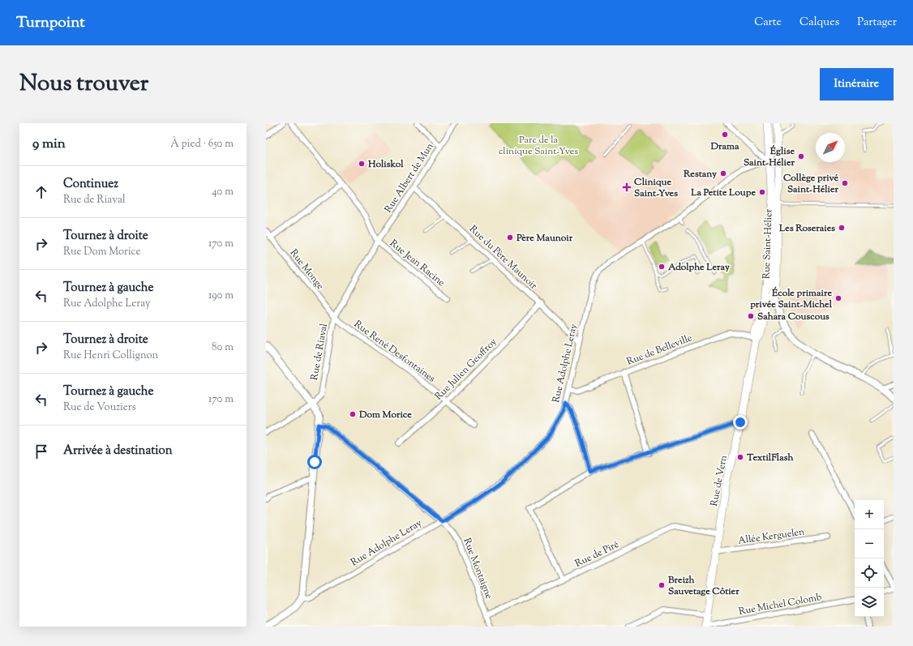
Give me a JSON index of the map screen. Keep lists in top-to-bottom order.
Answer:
{
  "streets": {
    "main road": ["Rue Saint-Hélier", "Rue de Vern"],
    "street": [
      "Rue Albert de Mun",
      "Rue du Père Maunoir",
      "Rue Jean Racine",
      "Rue Monge",
      "Rue de Belleville",
      "Rue René Desfontaines",
      "Rue de Riaval",
      "Rue Adolphe Leray",
      "Rue Julien Geoffroy",
      "Allée Kerguelen",
      "Rue de Piré",
      "Rue Montaigne",
      "Rue Michel Colomb"
    ]
  },
  "crossings": [
    ["Rue Albert de Mun", "Rue du Père Maunoir"],
    ["Rue Albert de Mun", "Rue Jean Racine"],
    ["Rue Albert de Mun", "Rue de Riaval"],
    ["Rue Saint-Hélier", "Rue Adolphe Leray"],
    ["Rue Saint-Hélier", "Rue de Vern"],
    ["Rue du Père Maunoir", "Rue Adolphe Leray"],
    ["Rue du Père Maunoir", "Rue Julien Geoffroy"],
    ["Rue Jean Racine", "Rue de Riaval"],
    ["Rue Monge", "Rue René Desfontaines"],
    ["Rue Monge", "Rue de Riaval"],
    ["Rue de Belleville", "Rue Adolphe Leray"],
    ["Rue de Belleville", "Rue de Vern"],
    ["Rue René Desfontaines", "Rue de Riaval"],
    ["Rue René Desfontaines", "Rue Julien Geoffroy"],
    ["Rue Adolphe Leray", "Rue Montaigne"],
    ["Rue de Vern", "Allée Kerguelen"],
    ["Rue de Vern", "Rue de Piré"],
    ["Rue de Vern", "Rue Michel Colomb"],
    ["Rue de Piré", "Rue Montaigne"]
  ],
  "parks": ["Parc de la clinique Saint-Yves"],
  "places": {
    "other": [
      "Drama",
      "Église Saint-Hélier",
      "Holiskol",
      "Restany",
      "Collège privé Saint-Hélier",
      "La Petite Loupe",
      "Les Roseraies",
      "Père Maunoir",
      "Adolphe Leray",
      "École primaire privée Saint-Michel",
      "Sahara Couscous",
      "Dom Morice",
      "TextilFlash",
      "Breizh Sauvetage Côtier"
    ],
    "health": ["Clinique Saint-Yves"]
  },
  "north": "top right",
  "page": {
    "header": "Turnpoint",
    "nav": ["Carte", "Calques", "Partager"],
    "title": "Nous trouver",
    "buttons": "Itinéraire",
    "heading": ["9 min", "À pied · 650 m"],
    "list": [
      ["Continuez", "Rue de Riaval", "40 m"],
      ["Tournez à droite", "Rue Dom Morice", "170 m"],
      ["Tournez à gauche", "Rue Adolphe Leray", "190 m"],
      ["Tournez à droite", "Rue Henri Collignon", "80 m"],
      ["Tournez à gauche", "Rue de Vouziers", "170 m"],
      "Arrivée à destination"
    ],
    "map_buttons": ["+", "−"]
  }
}
